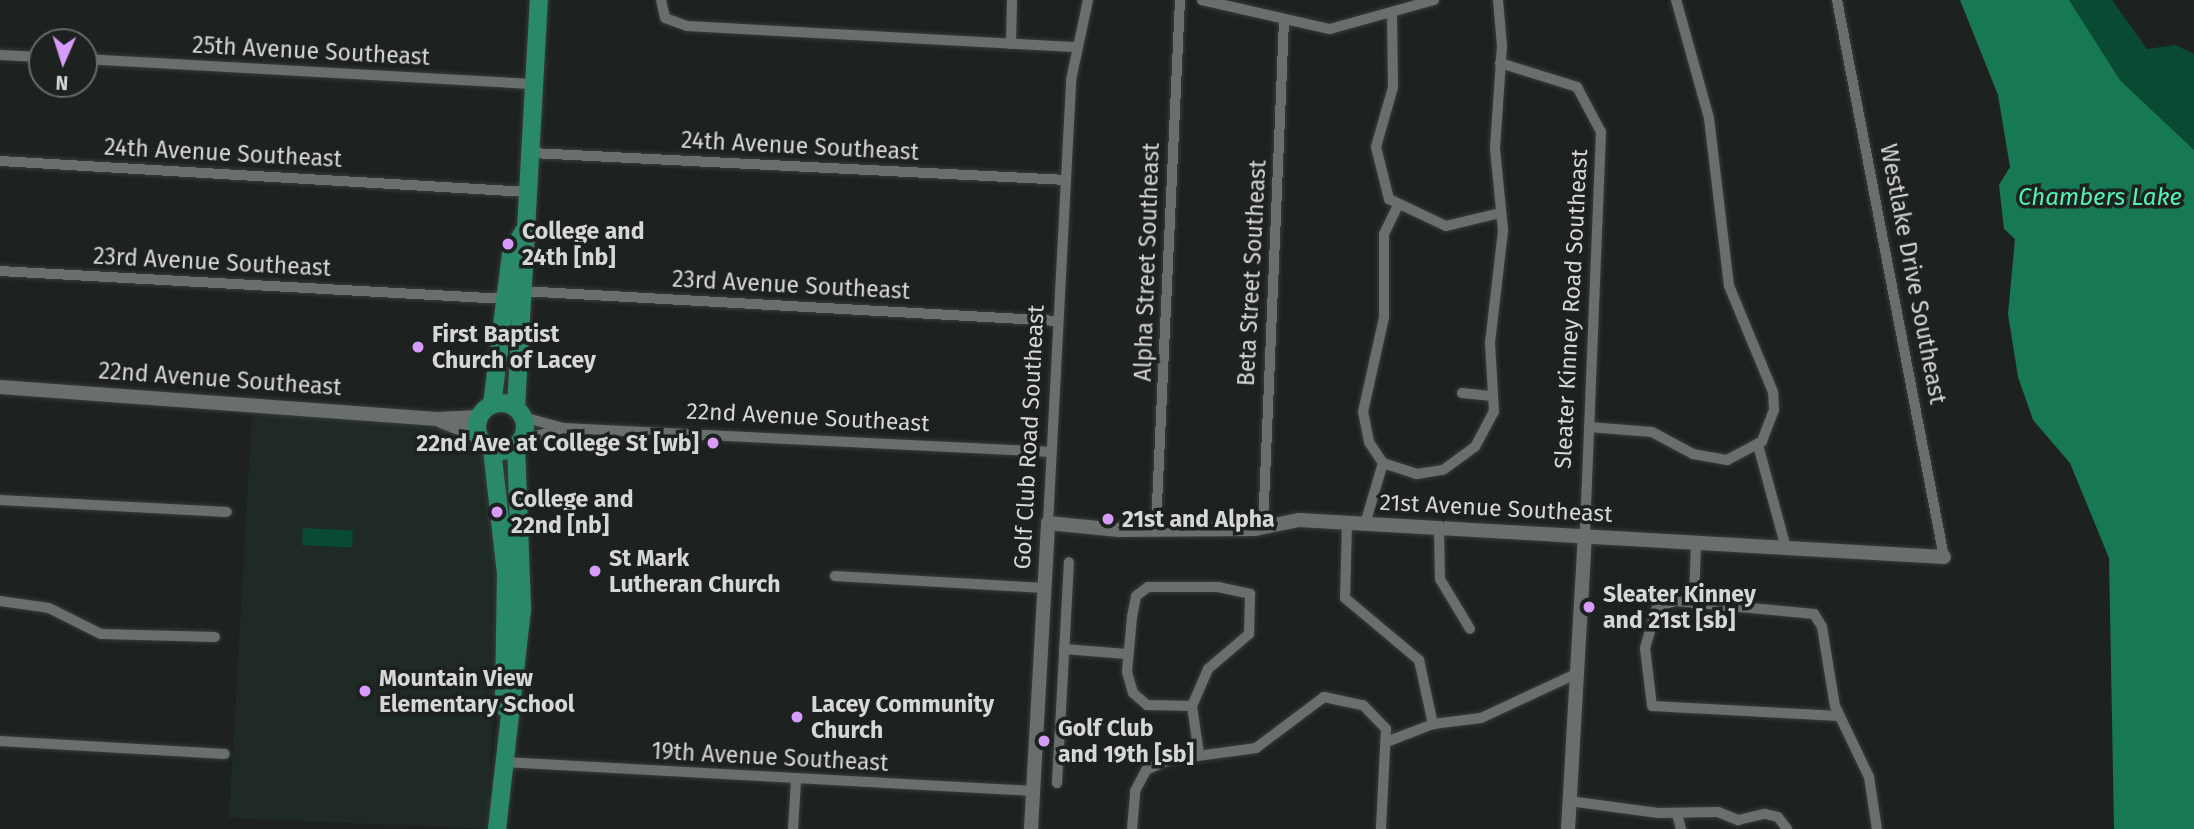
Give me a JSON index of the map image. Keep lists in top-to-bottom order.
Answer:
{
  "streets": {
    "street": [
      "25th Avenue Southeast",
      "24th Avenue Southeast",
      "23rd Avenue Southeast",
      "Alpha Street Southeast",
      "Beta Street Southeast",
      "Westlake Drive Southeast",
      "Sleater Kinney Road Southeast",
      "22nd Avenue Southeast",
      "Golf Club Road Southeast",
      "21st Avenue Southeast",
      "19th Avenue Southeast"
    ]
  },
  "crossings": [
    ["24th Avenue Southeast", "Golf Club Road Southeast"],
    ["23rd Avenue Southeast", "Golf Club Road Southeast"],
    ["Alpha Street Southeast", "21st Avenue Southeast"],
    ["Beta Street Southeast", "21st Avenue Southeast"],
    ["Westlake Drive Southeast", "21st Avenue Southeast"],
    ["Sleater Kinney Road Southeast", "21st Avenue Southeast"],
    ["22nd Avenue Southeast", "Golf Club Road Southeast"],
    ["Golf Club Road Southeast", "21st Avenue Southeast"],
    ["Golf Club Road Southeast", "19th Avenue Southeast"]
  ],
  "water": ["Chambers Lake"],
  "places": [
    "College and 24th [nb]",
    "First Baptist Church of Lacey",
    "22nd Ave at College St [wb]",
    "College and 22nd [nb]",
    "21st and Alpha",
    "St Mark Lutheran Church",
    "Sleater Kinney and 21st [sb]",
    "Mountain View Elementary School",
    "Lacey Community Church",
    "Golf Club and 19th [sb]"
  ],
  "north": "bottom"
}
